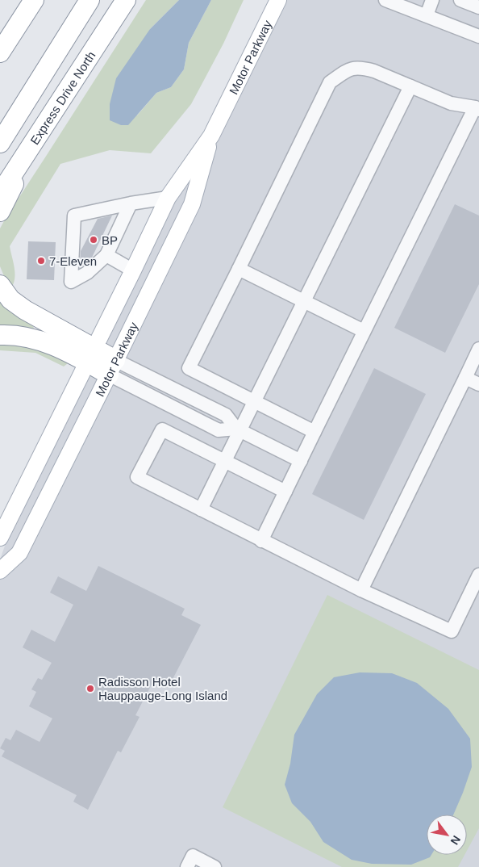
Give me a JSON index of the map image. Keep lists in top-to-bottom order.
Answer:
{
  "streets": {
    "highway": ["Express Drive North"],
    "main road": ["Motor Parkway"]
  },
  "places": ["BP", "7-Eleven", "Radisson Hotel Hauppauge-Long Island"],
  "north": "bottom right"
}
